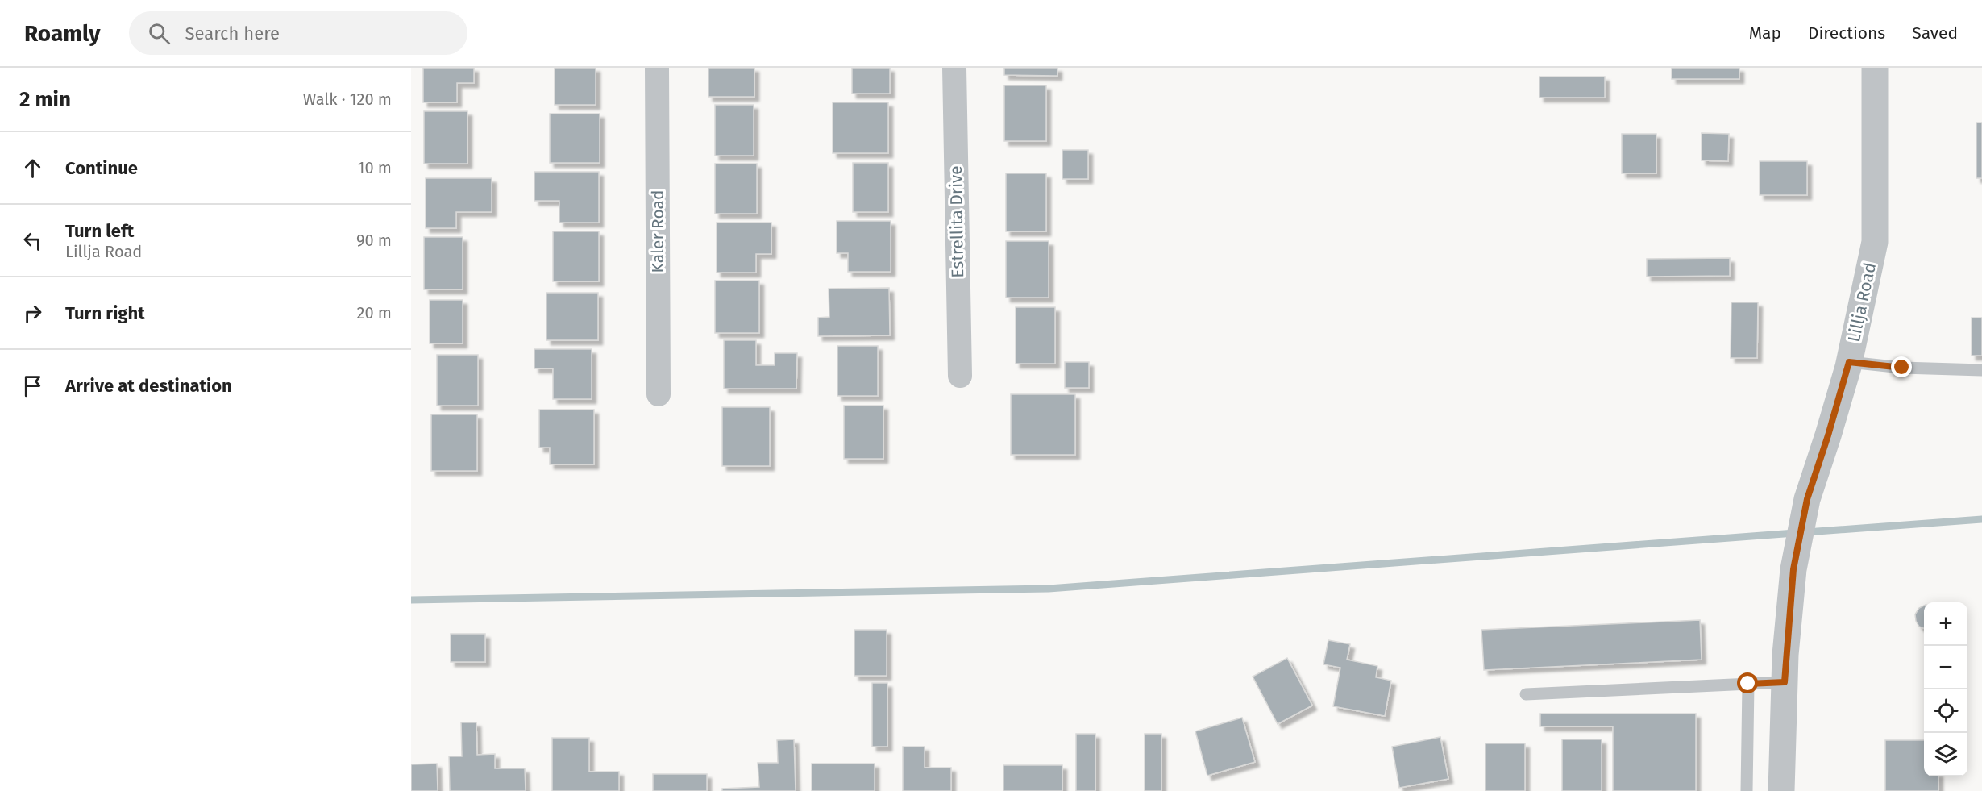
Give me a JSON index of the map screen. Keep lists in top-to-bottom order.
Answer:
{
  "streets": {
    "street": ["Estrellita Drive", "Kaler Road", "Lillja Road"]
  },
  "page": {
    "header": "Roamly",
    "search": "Search here",
    "nav": ["Map", "Directions", "Saved"],
    "heading": ["2 min", "Walk · 120 m"],
    "list": [
      ["Continue", "10 m"],
      ["Turn left", "Lillja Road", "90 m"],
      ["Turn right", "20 m"],
      "Arrive at destination"
    ],
    "map_buttons": ["+", "−"]
  }
}
